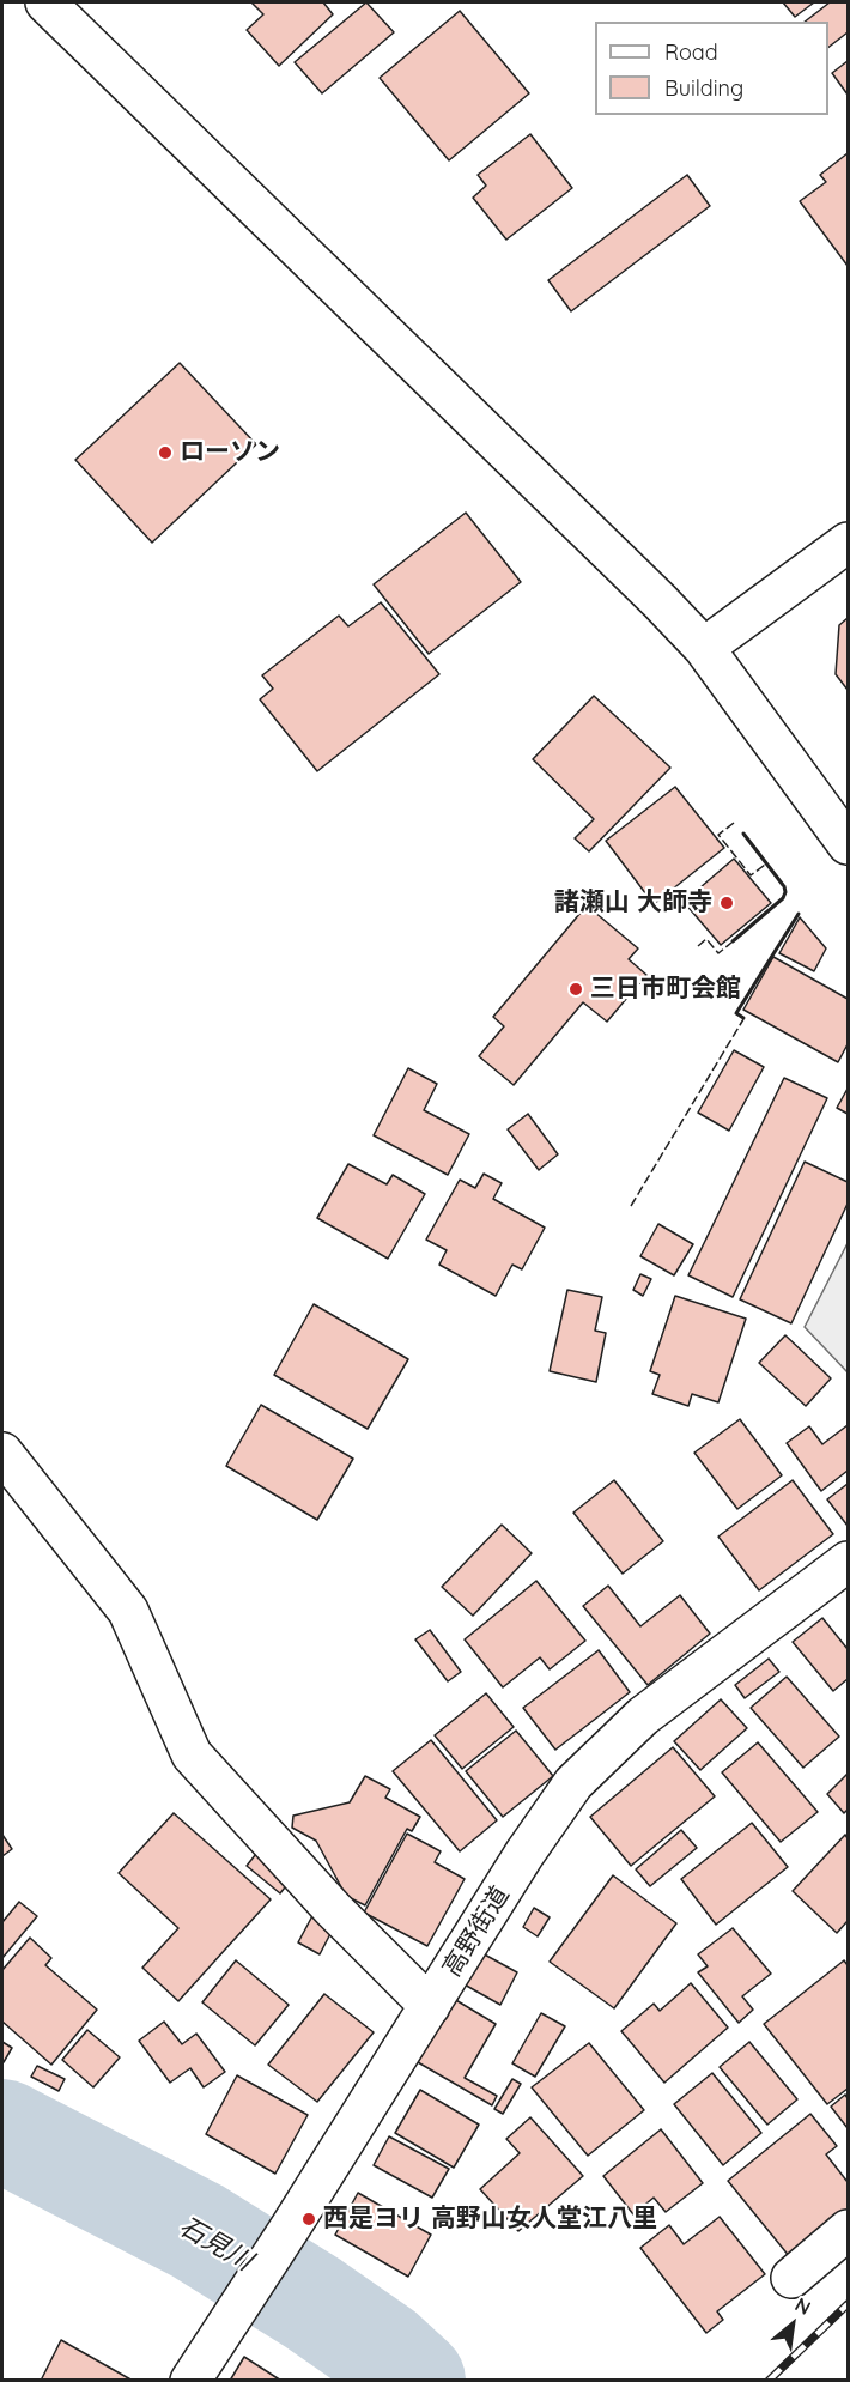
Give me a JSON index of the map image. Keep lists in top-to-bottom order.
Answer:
{
  "streets": {
    "street": ["高野街道"]
  },
  "water": ["石見川"],
  "places": [
    "ローソン",
    "諸瀬山 大師寺",
    "三日市町会館",
    "西是ヨリ 高野山女人堂江八里"
  ],
  "legend": ["Road", "Building"],
  "north": "top right"
}
